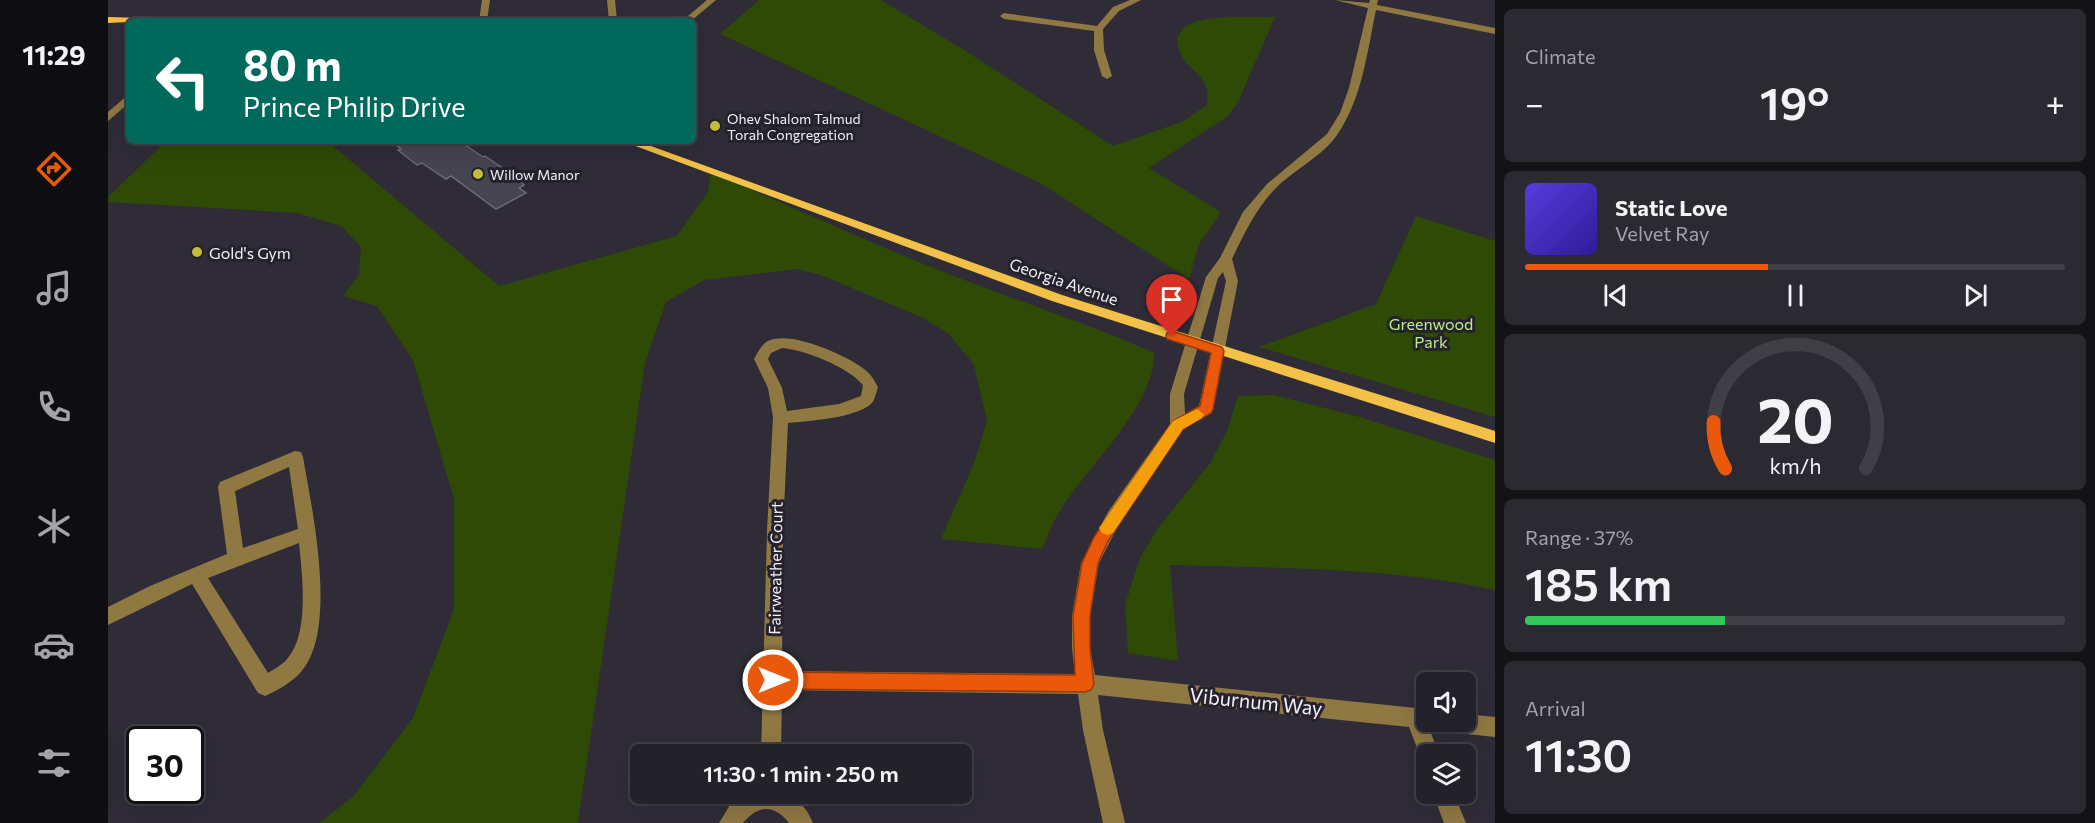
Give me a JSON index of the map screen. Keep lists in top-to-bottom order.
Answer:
{
  "streets": {
    "main road": ["Georgia Avenue"],
    "street": ["Fairweather Court", "Viburnum Way"]
  },
  "crossings": [
    ["Fairweather Court", "Viburnum Way"]
  ],
  "parks": ["Greenwood Park"],
  "places": ["Ohev Shalom Talmud Torah Congregation", "Willow Manor", "Gold's Gym"],
  "page": {
    "tabs": "11:29",
    "tile": [
      "Climate",
      ["Range · 37%", "185 km"],
      ["Arrival", "11:30"]
    ],
    "turn": ["80 m", "Prince Philip Drive"],
    "heat": ["−", "19°", "+"],
    "song": ["Static Love", "Velvet Ray"],
    "limit": "30",
    "trip": "11:30 · 1 min · 250 m",
    "gauge": ["20", "km/h"]
  }
}
